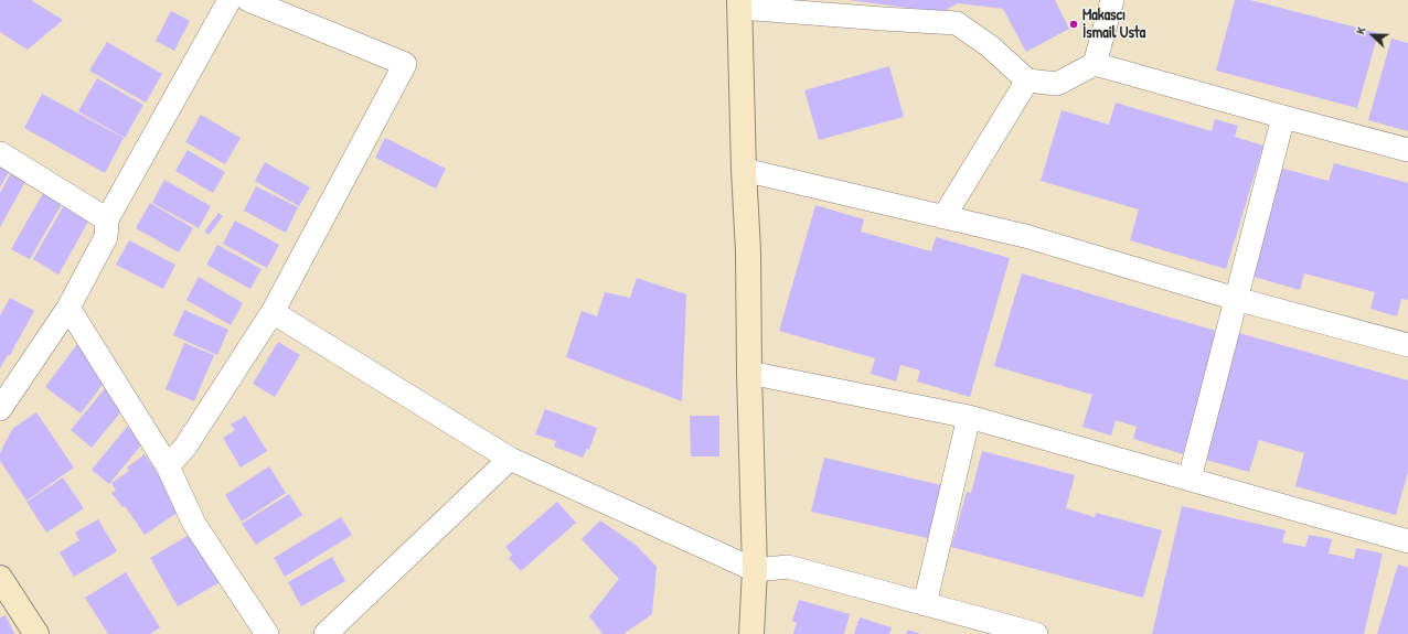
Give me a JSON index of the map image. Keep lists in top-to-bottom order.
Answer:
{
  "places": ["Makascı İsmail Usta"],
  "north": "left"
}
